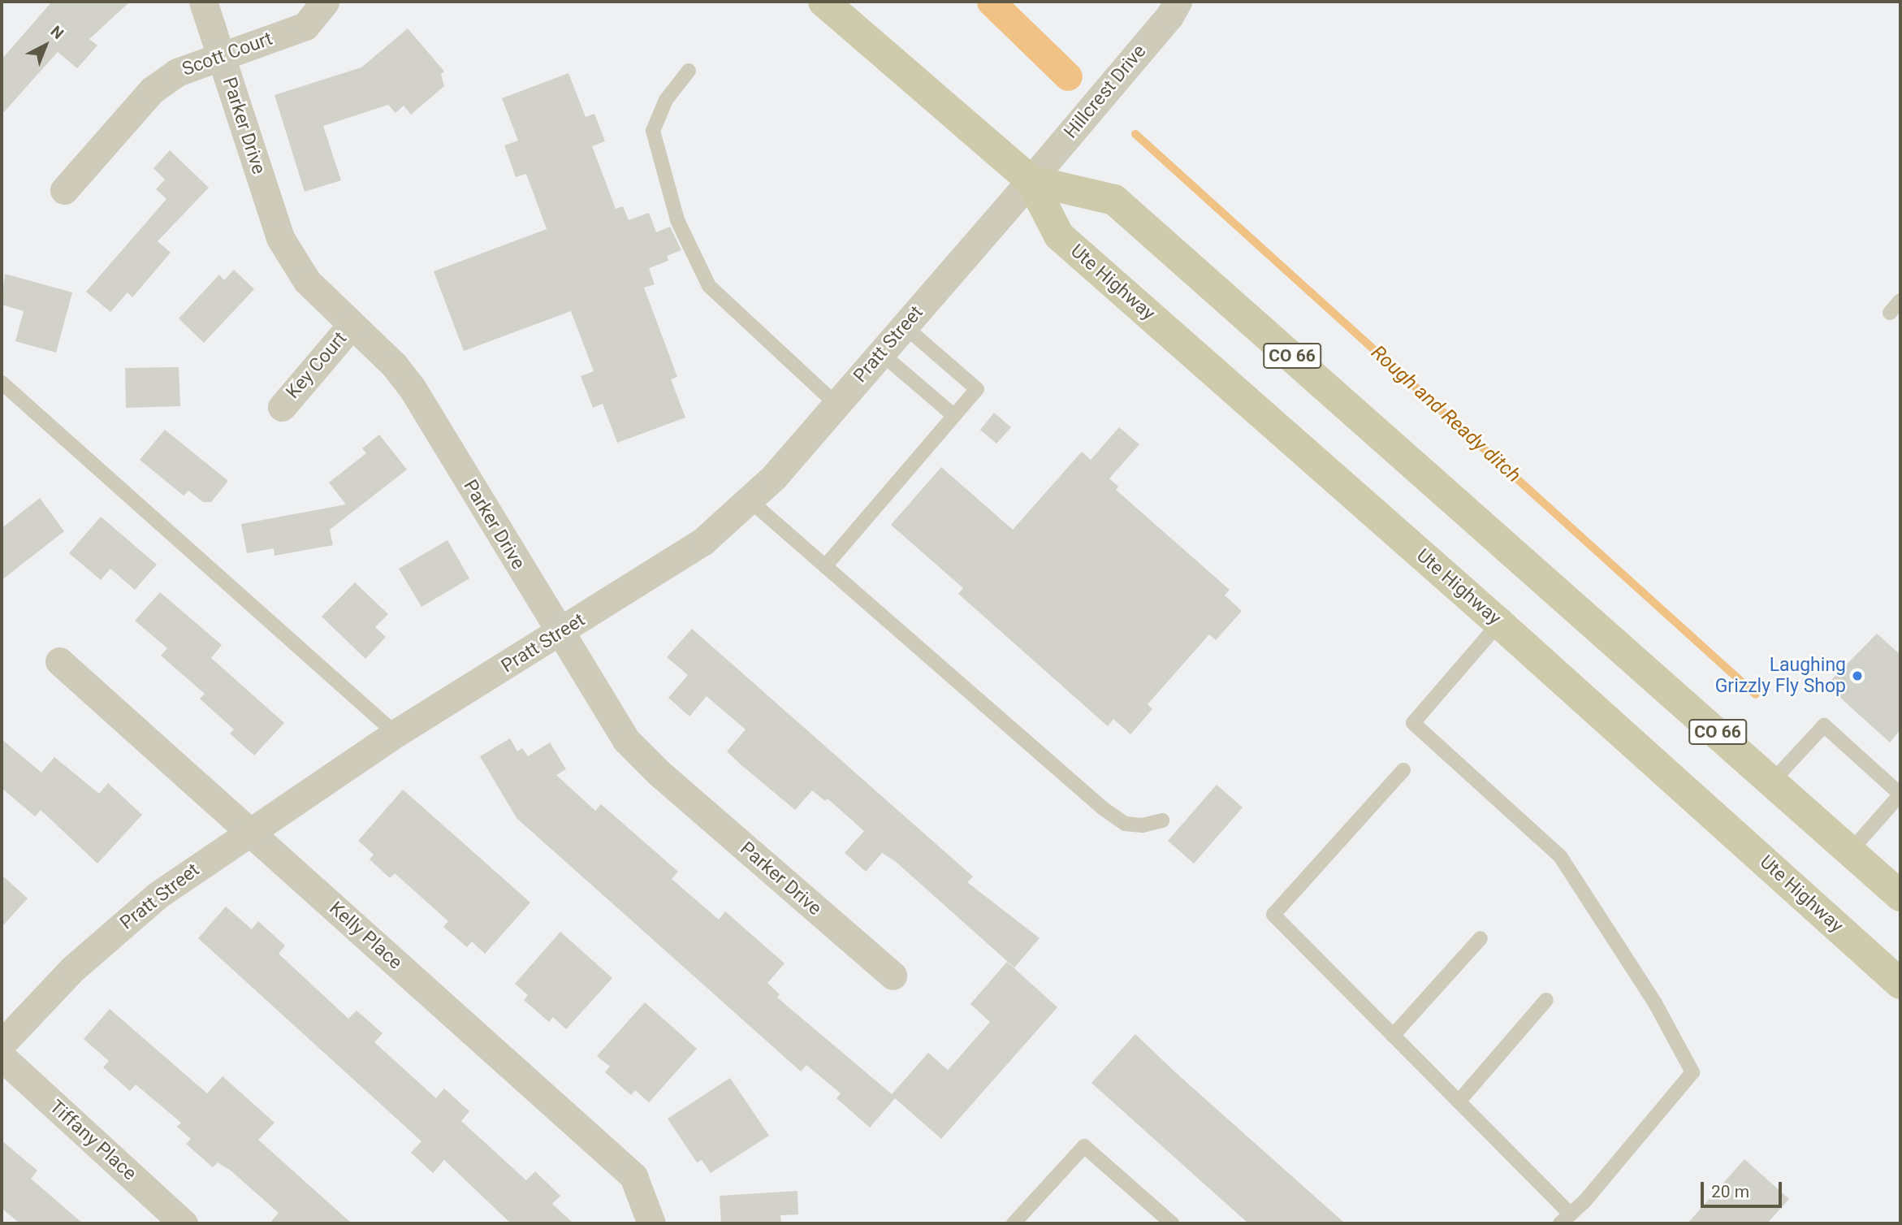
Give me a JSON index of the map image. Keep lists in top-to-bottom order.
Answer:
{
  "streets": {
    "main road": ["Ute Highway", "CO 66"],
    "street": [
      "Scott Court",
      "Hillcrest Drive",
      "Parker Drive",
      "Pratt Street",
      "Key Court",
      "Kelly Place",
      "Tiffany Place"
    ]
  },
  "crossings": [
    ["Scott Court", "Parker Drive"],
    ["Hillcrest Drive", "Ute Highway"],
    ["Hillcrest Drive", "Pratt Street"],
    ["Parker Drive", "Pratt Street"],
    ["Parker Drive", "Key Court"],
    ["Ute Highway", "Pratt Street"],
    ["Pratt Street", "Kelly Place"]
  ],
  "water": ["Rough and Ready ditch"],
  "places": ["Laughing Grizzly Fly Shop"],
  "scale_bar": "20 m",
  "north": "top right"
}
